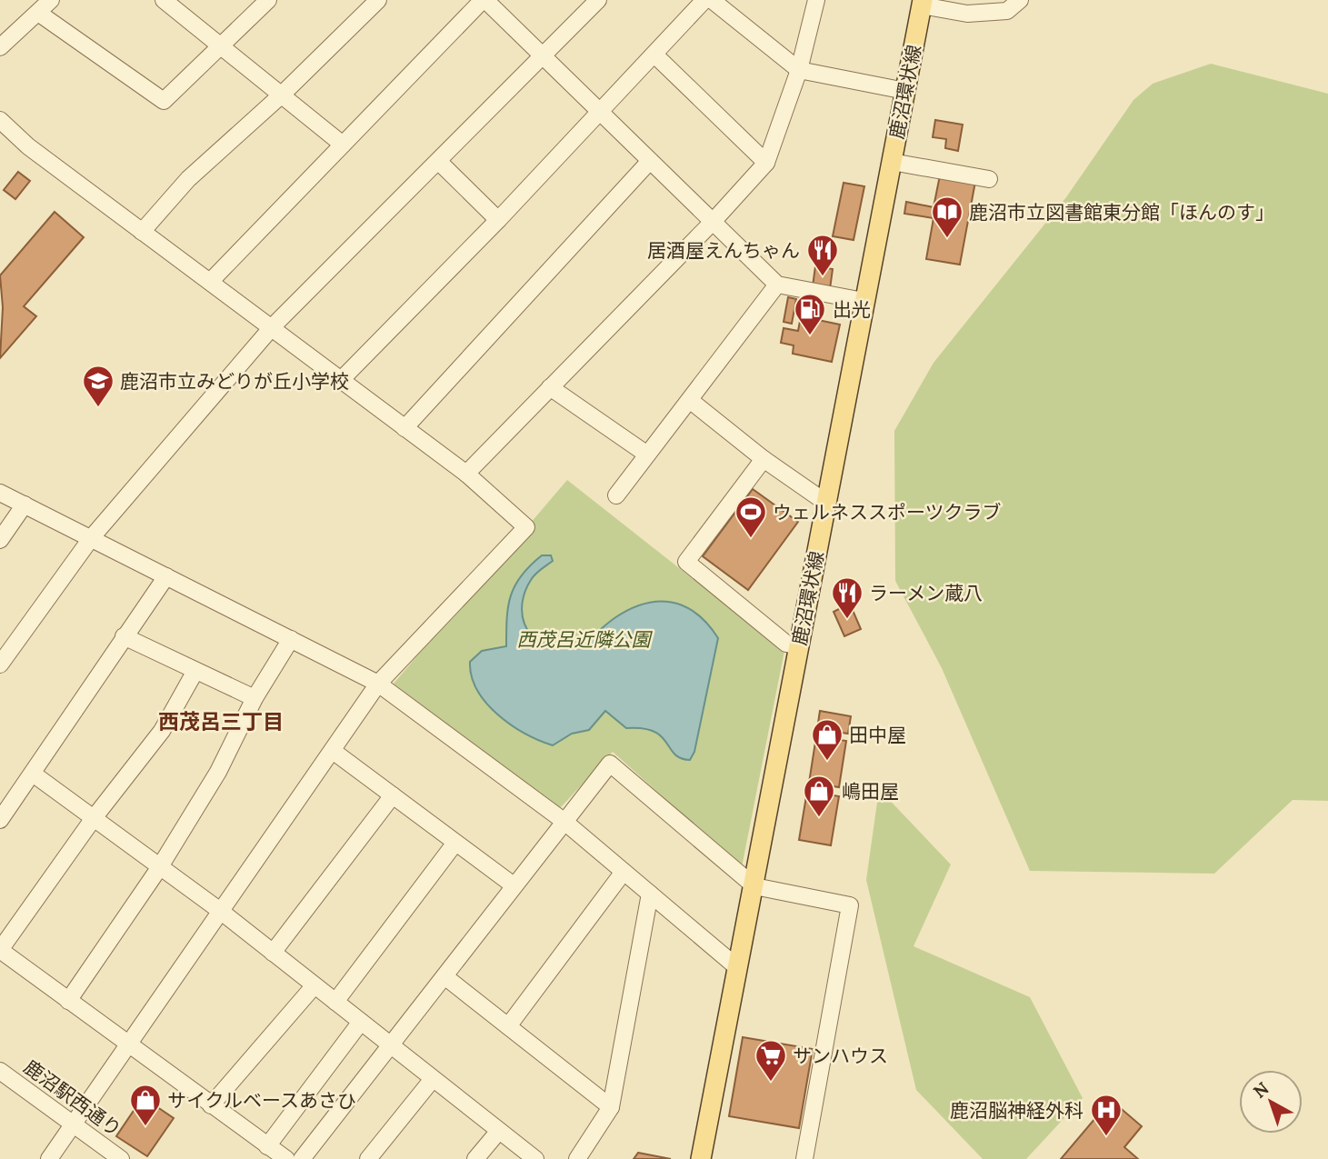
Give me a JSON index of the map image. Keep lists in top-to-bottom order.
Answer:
{
  "streets": {
    "main road": ["鹿沼環状線"],
    "street": ["鹿沼駅西通り"]
  },
  "districts": ["西茂呂三丁目"],
  "parks": ["西茂呂近隣公園"],
  "places": {
    "library": ["鹿沼市立図書館東分館「ほんのす」"],
    "restaurant": ["居酒屋えんちゃん", "ラーメン蔵八"],
    "fuel station": ["出光"],
    "school or university": ["鹿沼市立みどりが丘小学校"],
    "sports": ["ウェルネススポーツクラブ"],
    "shop": ["田中屋", "嶋田屋", "サイクルベースあさひ"],
    "supermarket": ["サンハウス"],
    "hospital": ["鹿沼脳神経外科"]
  },
  "north": "top left"
}
